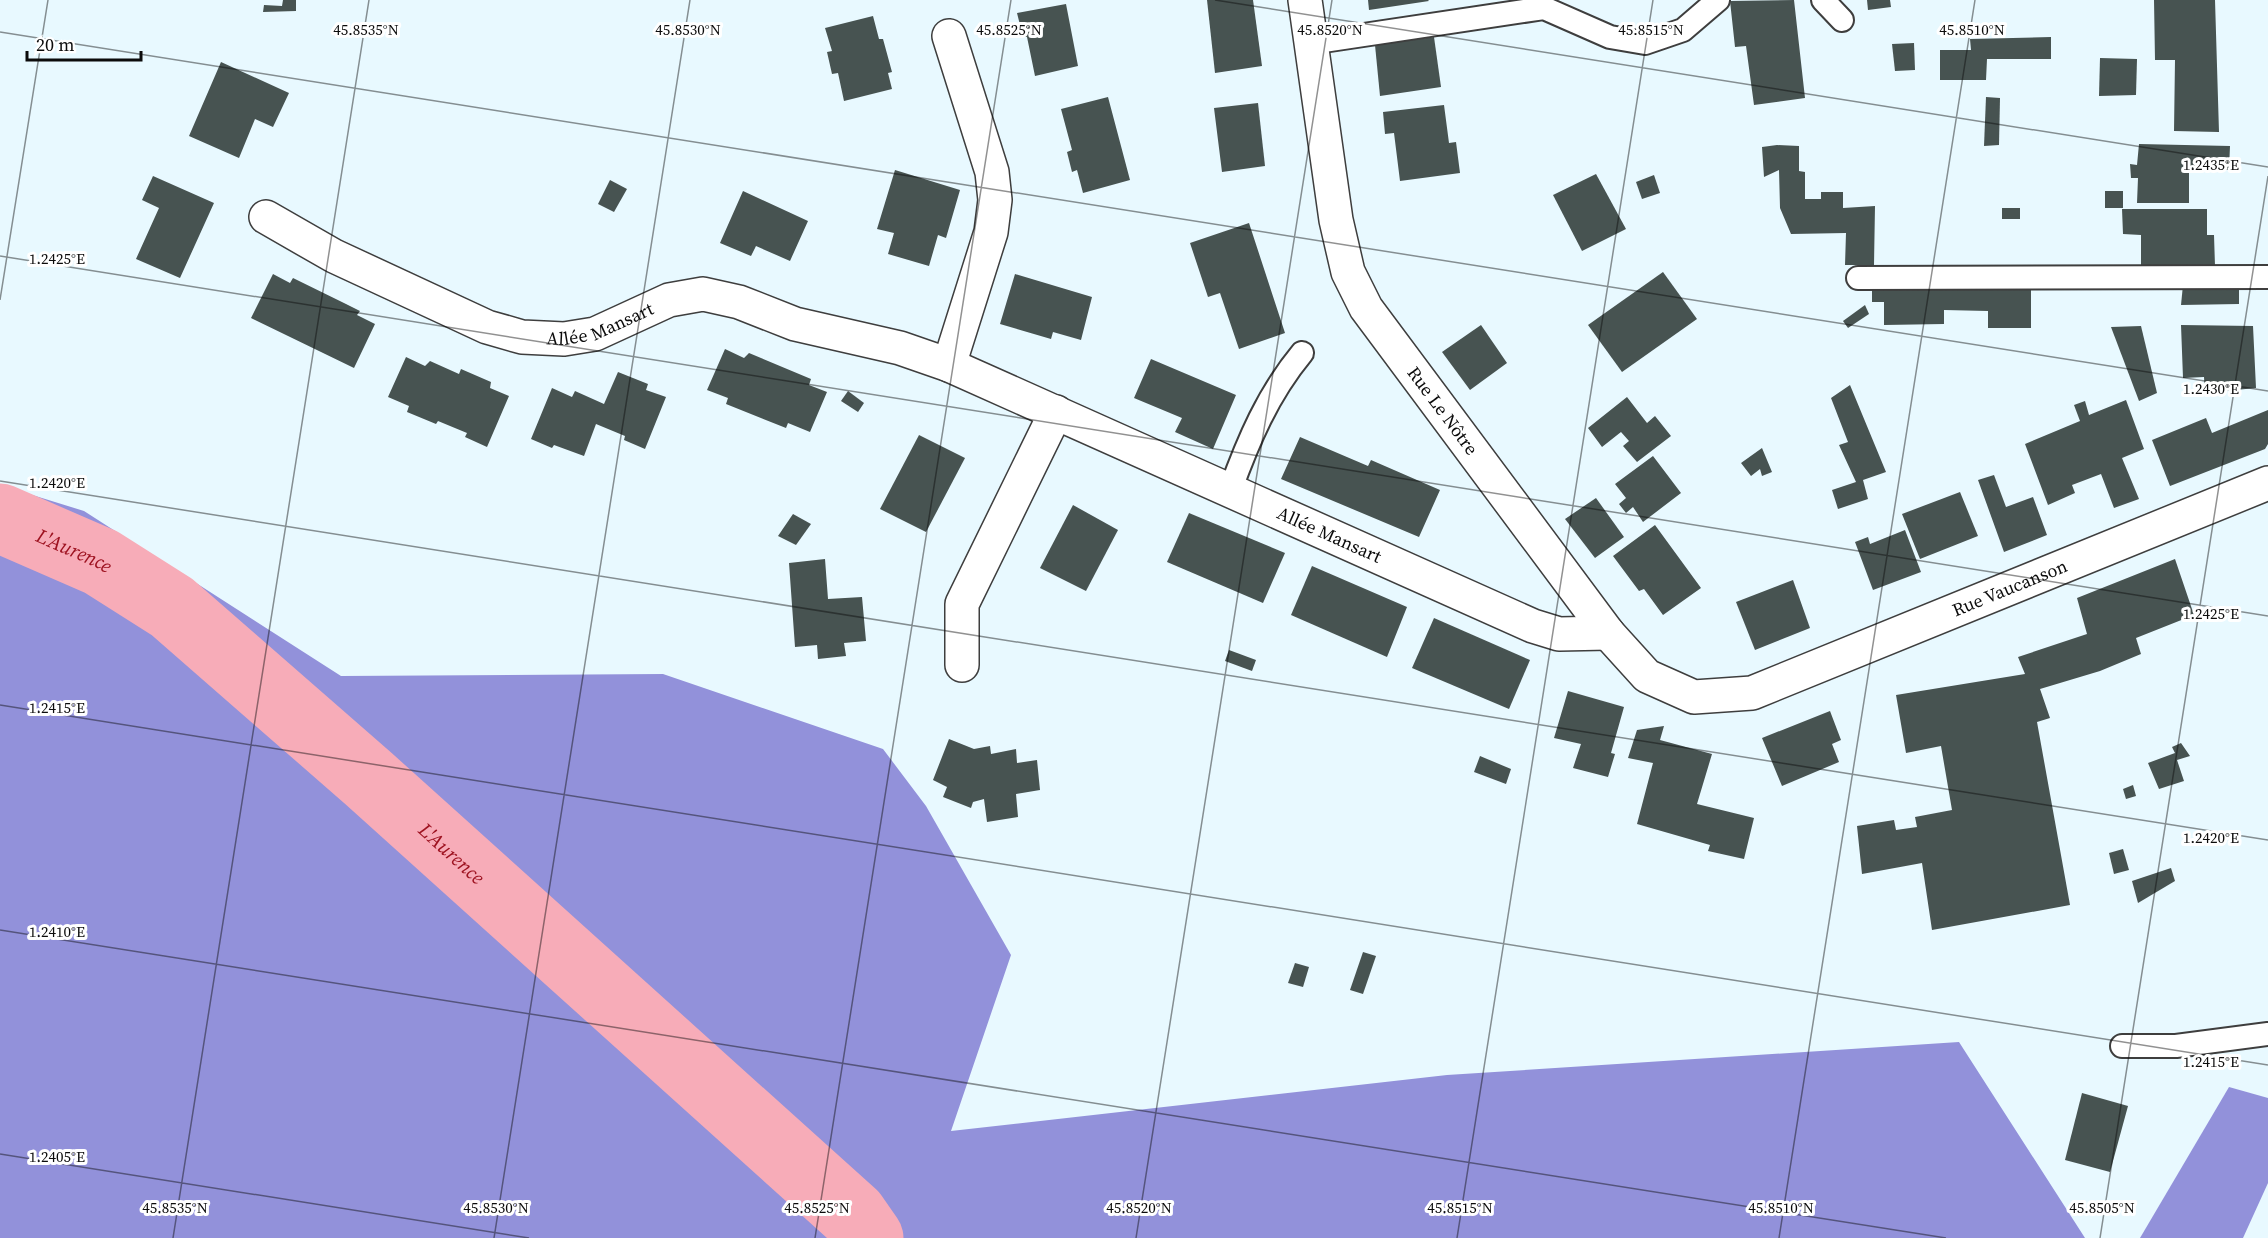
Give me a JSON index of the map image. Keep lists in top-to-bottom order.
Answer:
{
  "streets": {
    "street": ["Allée Mansart", "Rue Le Nôtre", "Rue Vaucanson"]
  },
  "crossings": [
    ["Allée Mansart", "Rue Le Nôtre"],
    ["Rue Le Nôtre", "Rue Vaucanson"]
  ],
  "water": ["L'Aurence"],
  "scale_bar": "20 m",
  "coordinates": [
    "45.8535°N",
    "45.8530°N",
    "45.8525°N",
    "45.8520°N",
    "45.8515°N",
    "45.8510°N",
    "1.2435°E",
    "1.2425°E",
    "1.2430°E",
    "1.2420°E",
    "1.2415°E",
    "1.2410°E",
    "1.2405°E",
    "45.8505°N"
  ]
}
